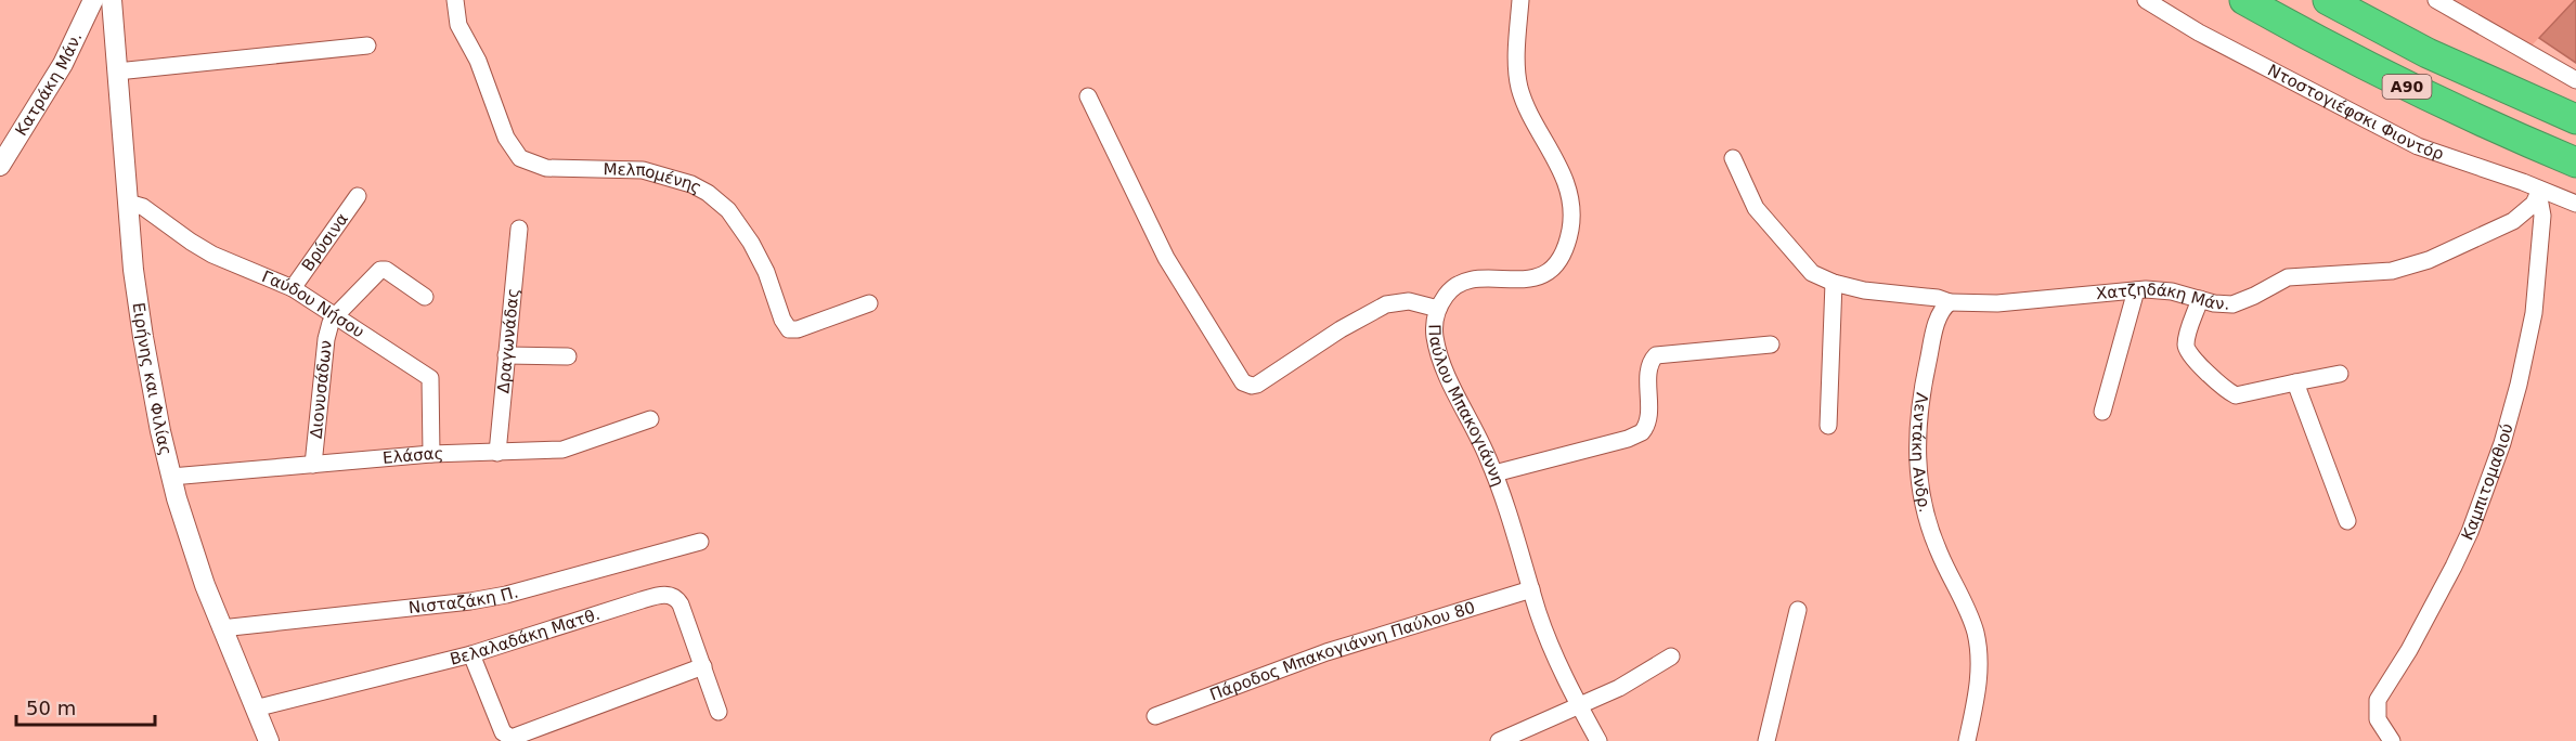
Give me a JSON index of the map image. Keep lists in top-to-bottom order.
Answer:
{
  "streets": {
    "highway": ["Α90"],
    "street": [
      "Κατράκη Μάν.",
      "Ντοστογιέφσκι Φιοντόρ",
      "Μελπομένης",
      "Βρύσινα",
      "Χατζηδάκη Μάν.",
      "Γαύδου Νήσου",
      "Δραγωνάδας",
      "Ειρήνης και Φιλίας",
      "Διονυσάδων",
      "Παύλου Μπακογιάννη",
      "Λεντάκη Ανδρ.",
      "Ελάσας",
      "Καμπιτομαθιού",
      "Νισταζάκη Π.",
      "Βελαλαδάκη Ματθ.",
      "Πάροδος Μπακογιάννη Παύλου 80"
    ]
  },
  "crossings": [
    ["Ντοστογιέφσκι Φιοντόρ", "Χατζηδάκη Μάν."],
    ["Ντοστογιέφσκι Φιοντόρ", "Καμπιτομαθιού"],
    ["Βρύσινα", "Γαύδου Νήσου"],
    ["Χατζηδάκη Μάν.", "Λεντάκη Ανδρ."],
    ["Χατζηδάκη Μάν.", "Καμπιτομαθιού"],
    ["Γαύδου Νήσου", "Ειρήνης και Φιλίας"],
    ["Γαύδου Νήσου", "Διονυσάδων"],
    ["Γαύδου Νήσου", "Ελάσας"],
    ["Δραγωνάδας", "Ελάσας"],
    ["Ειρήνης και Φιλίας", "Ελάσας"],
    ["Ειρήνης και Φιλίας", "Νισταζάκη Π."],
    ["Ειρήνης και Φιλίας", "Βελαλαδάκη Ματθ."],
    ["Διονυσάδων", "Ελάσας"],
    ["Παύλου Μπακογιάννη", "Πάροδος Μπακογιάννη Παύλου 80"]
  ],
  "scale_bar": "50 m"
}
